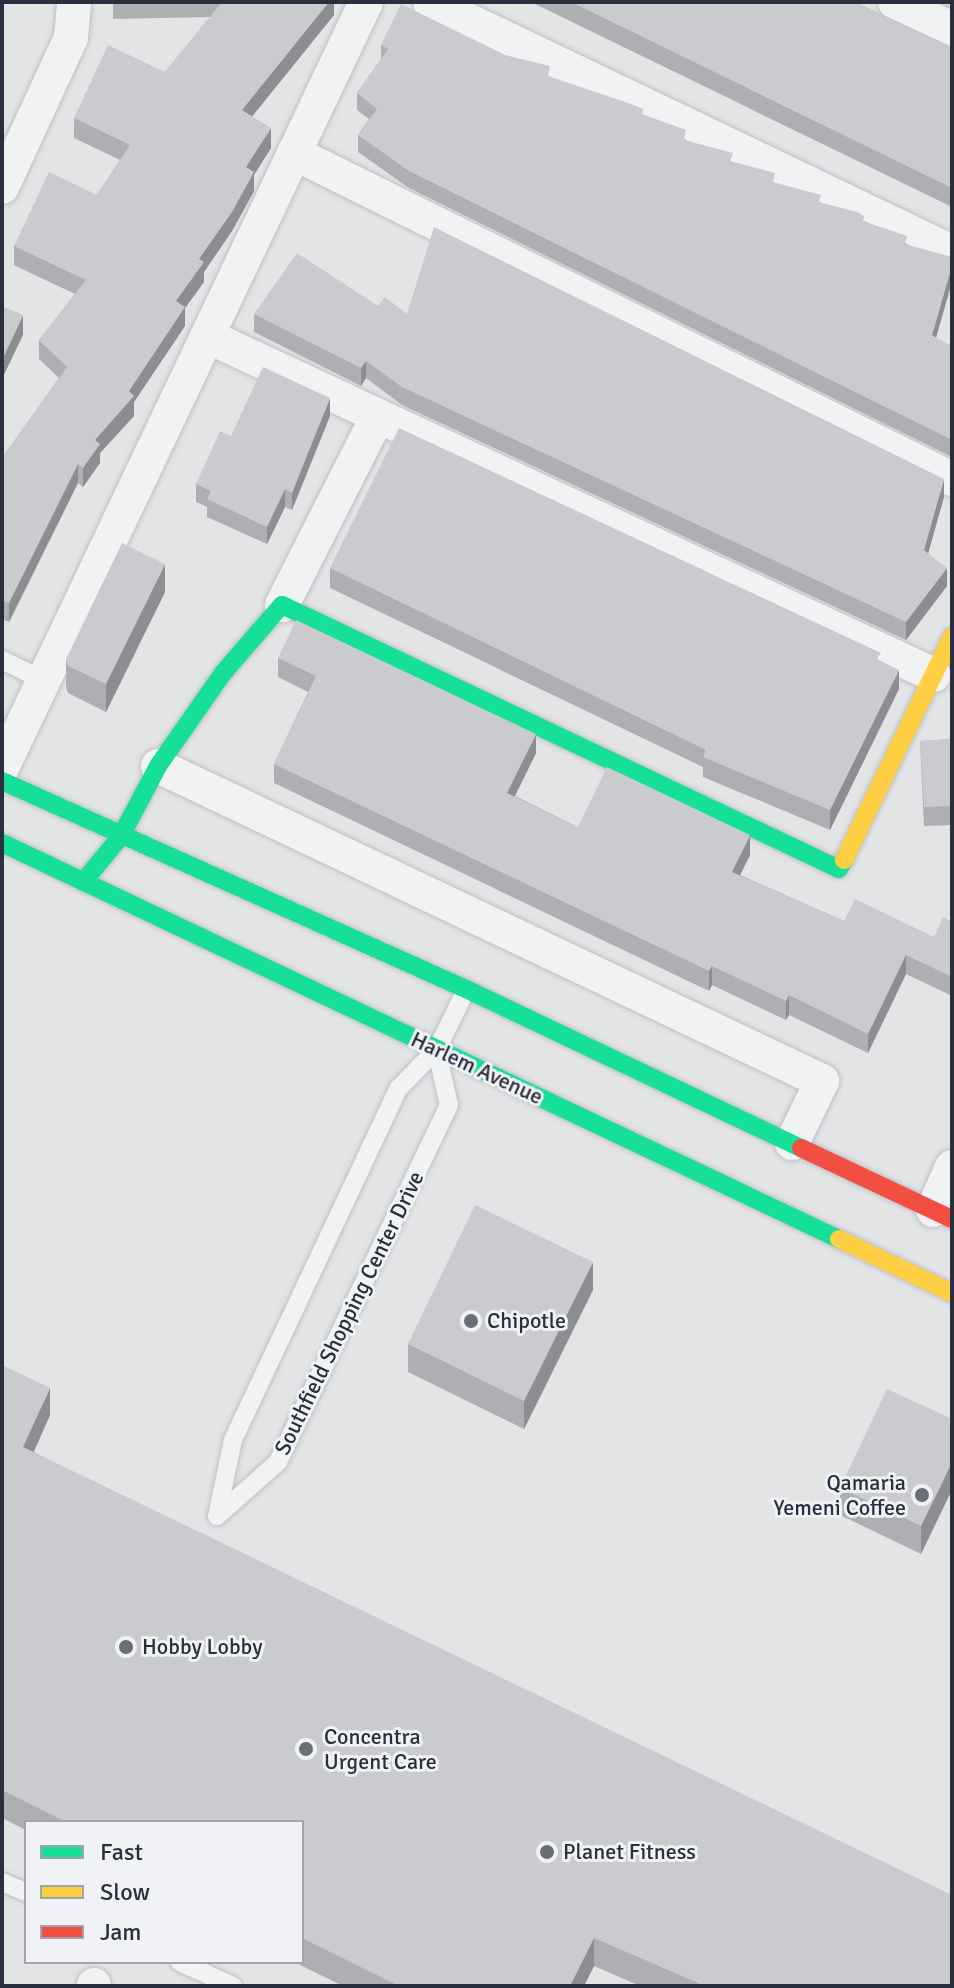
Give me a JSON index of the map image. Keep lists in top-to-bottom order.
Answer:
{
  "streets": {
    "main road": ["Harlem Avenue"],
    "lane": ["Southfield Shopping Center Drive"]
  },
  "crossings": [
    ["Harlem Avenue", "Southfield Shopping Center Drive"]
  ],
  "places": [
    "Chipotle",
    "Qamaria Yemeni Coffee",
    "Hobby Lobby",
    "Concentra Urgent Care",
    "Planet Fitness"
  ],
  "legend": ["Fast", "Slow", "Jam"]
}
